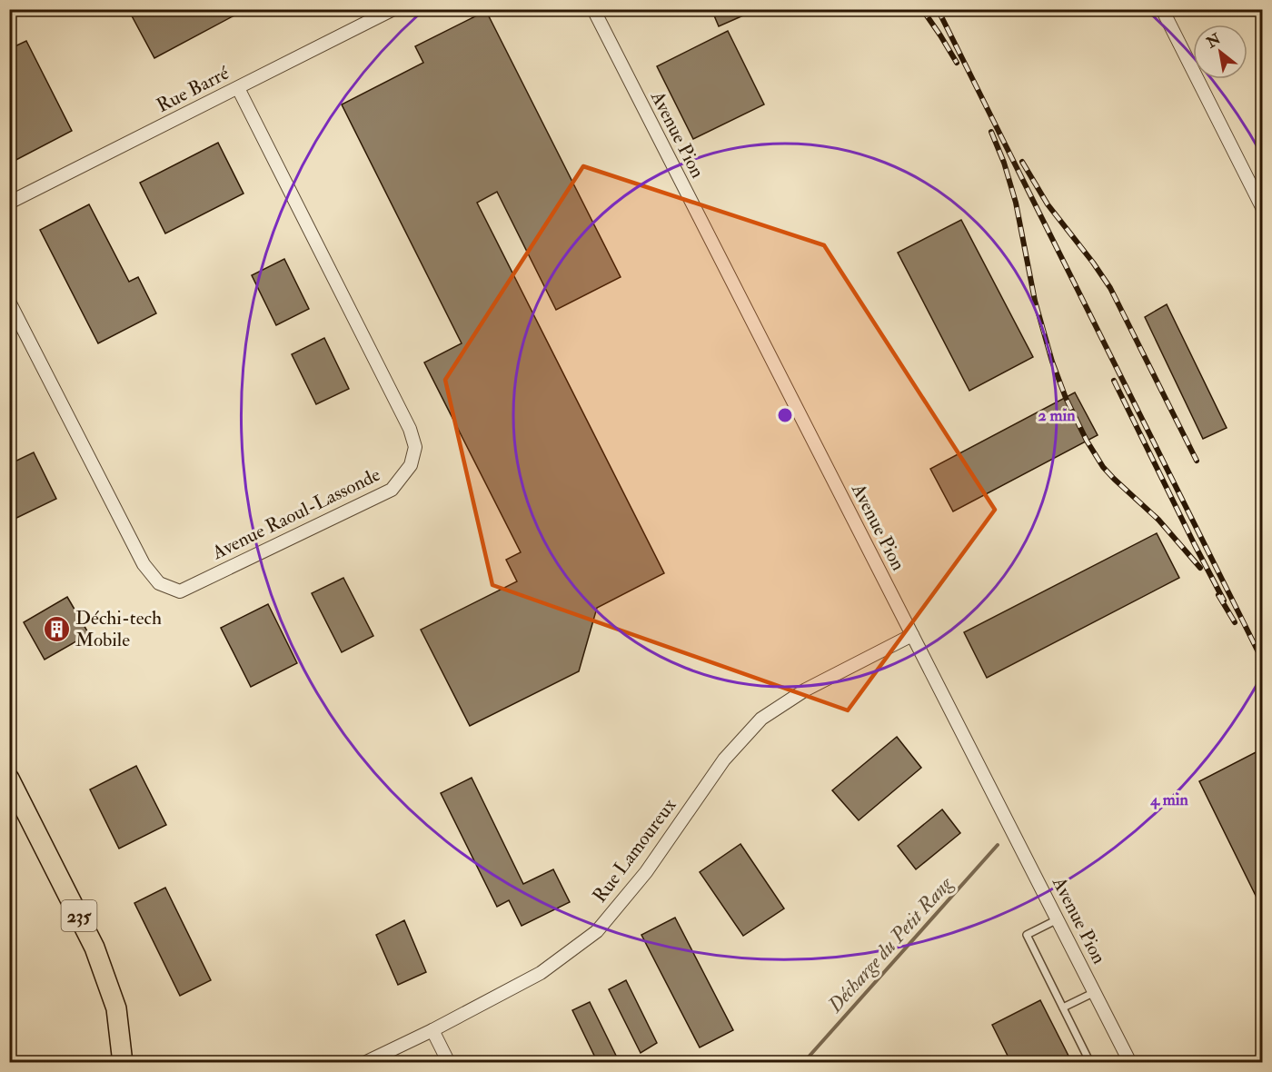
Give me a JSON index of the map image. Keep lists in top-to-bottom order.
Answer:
{
  "streets": {
    "main road": ["235"],
    "street": [
      "Rue Barré",
      "Avenue Pion",
      "Avenue Raoul-Lassonde",
      "Rue Lamoureux"
    ]
  },
  "crossings": [
    ["Rue Barré", "Avenue Raoul-Lassonde"],
    ["Avenue Pion", "Rue Lamoureux"]
  ],
  "water": ["Décharge du Petit Rang"],
  "places": {
    "building": ["Déchi-tech Mobile"]
  },
  "north": "top left",
  "rings": ["2 min", "4 min"]
}
